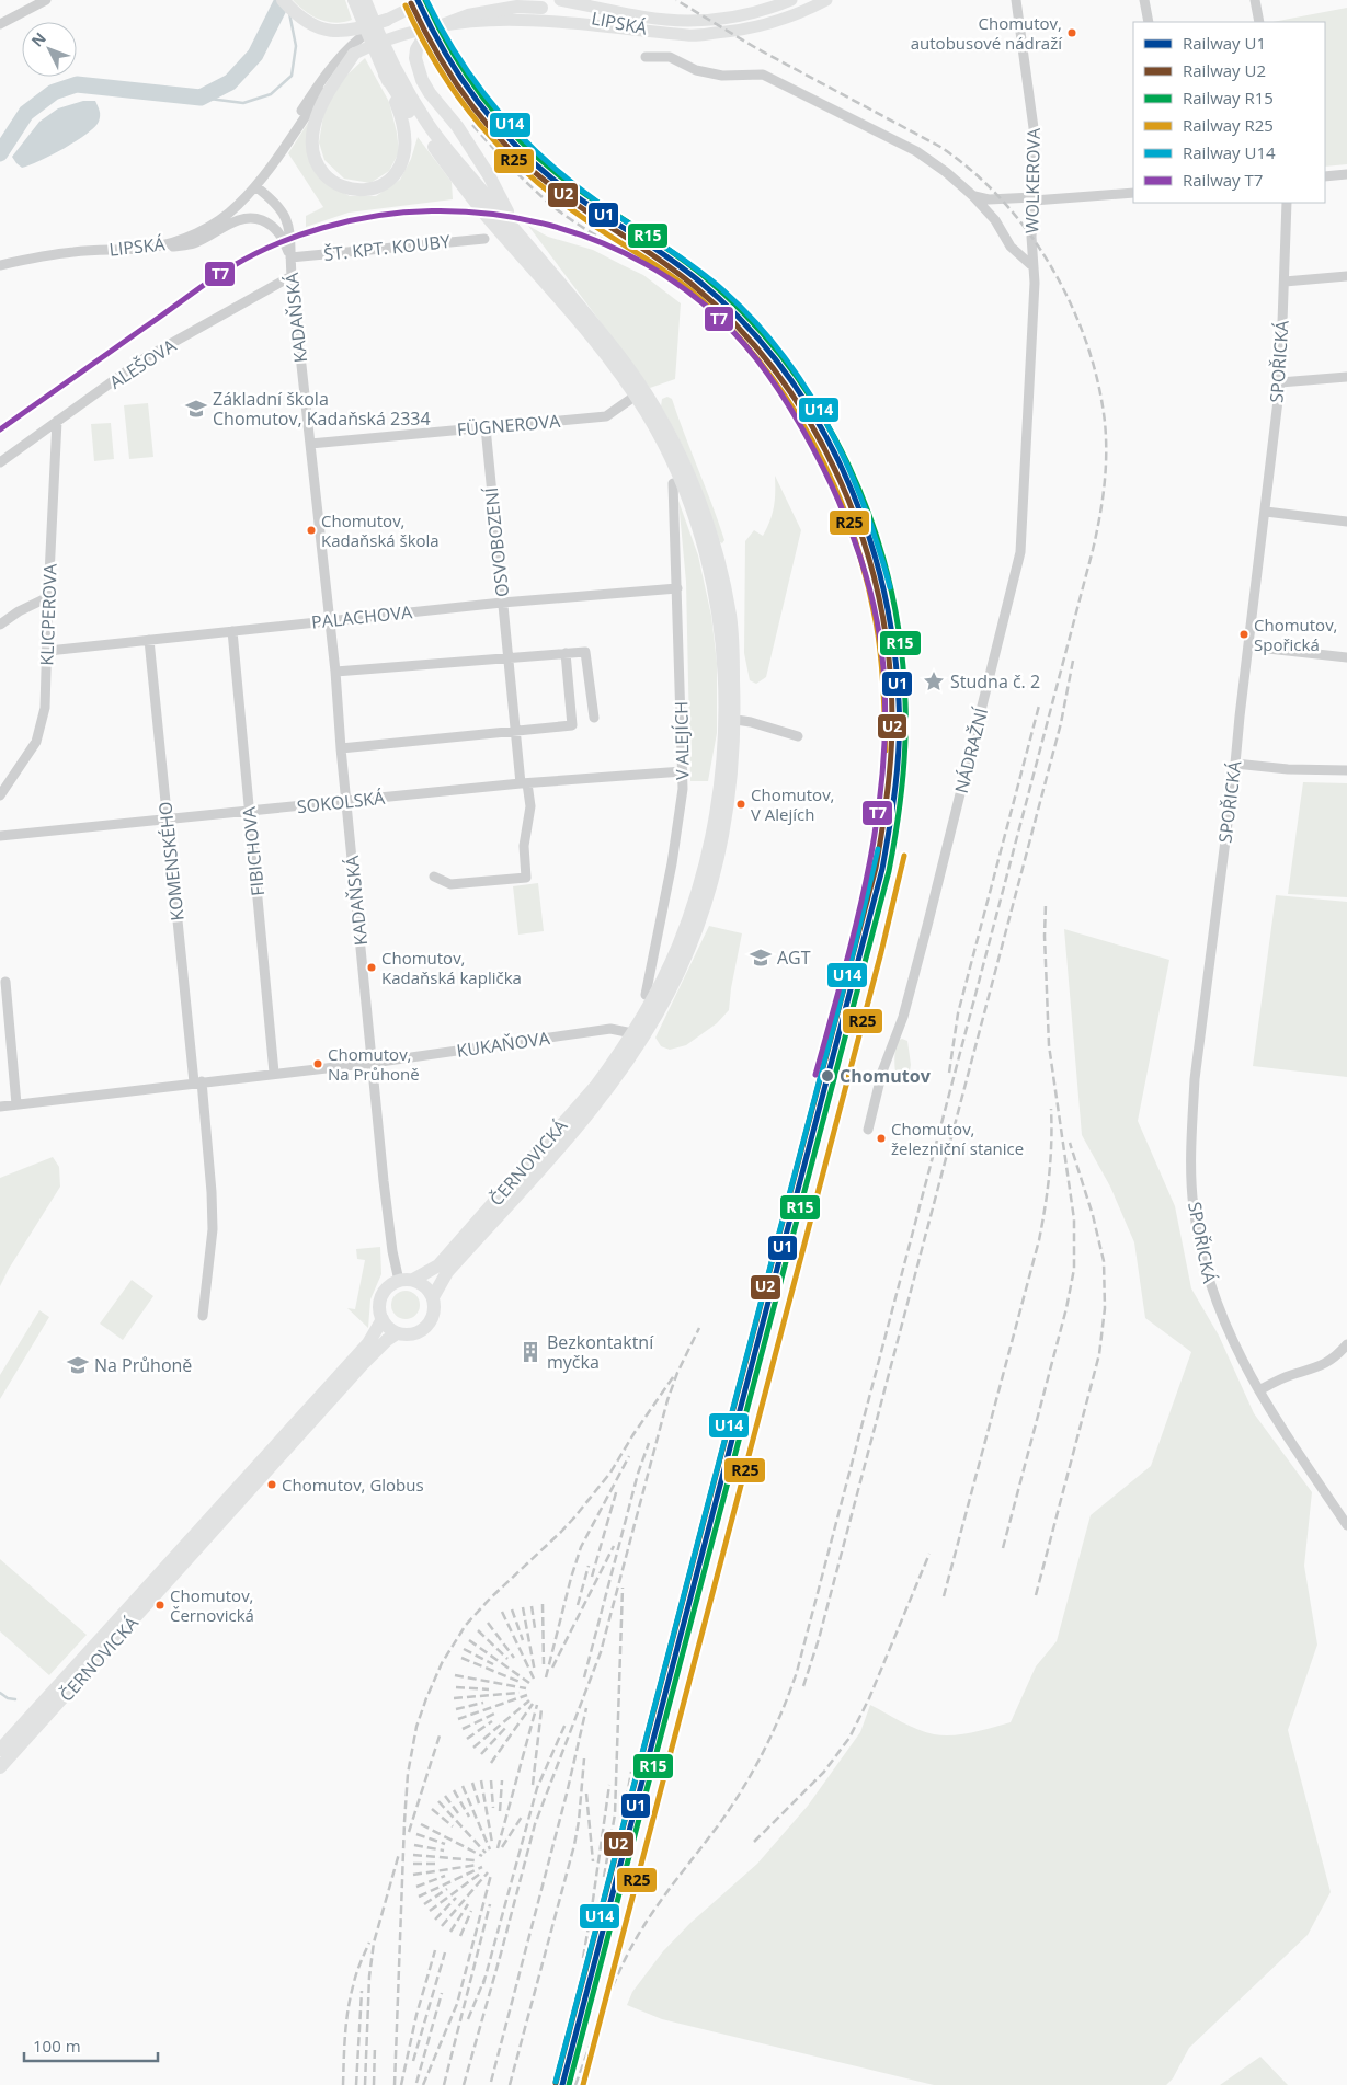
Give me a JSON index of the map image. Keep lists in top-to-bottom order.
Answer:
{
  "streets": {
    "highway": ["ČERNOVICKÁ"],
    "main road": ["LIPSKÁ"],
    "street": [
      "WOLKEROVA",
      "ŠT. KPT. KOUBY",
      "KADAŇSKÁ",
      "SPOŘICKÁ",
      "ALEŠOVA",
      "FÜGNEROVA",
      "OSVOBOZENÍ",
      "KLICPEROVA",
      "PALACHOVA",
      "V ALEJÍCH",
      "NÁDRAŽNÍ",
      "SOKOLSKÁ",
      "FIBICHOVA",
      "KOMENSKÉHO",
      "KUKAŇOVA"
    ]
  },
  "crossings": [
    ["LIPSKÁ", "WOLKEROVA"],
    ["LIPSKÁ", "KADAŇSKÁ"],
    ["LIPSKÁ", "NÁDRAŽNÍ"],
    ["WOLKEROVA", "NÁDRAŽNÍ"],
    ["ŠT. KPT. KOUBY", "KADAŇSKÁ"],
    ["KADAŇSKÁ", "ALEŠOVA"],
    ["KADAŇSKÁ", "FÜGNEROVA"],
    ["KADAŇSKÁ", "PALACHOVA"],
    ["KADAŇSKÁ", "SOKOLSKÁ"],
    ["KADAŇSKÁ", "KUKAŇOVA"],
    ["KADAŇSKÁ", "ČERNOVICKÁ"],
    ["ALEŠOVA", "KLICPEROVA"],
    ["FÜGNEROVA", "OSVOBOZENÍ"],
    ["OSVOBOZENÍ", "PALACHOVA"],
    ["OSVOBOZENÍ", "SOKOLSKÁ"],
    ["KLICPEROVA", "PALACHOVA"],
    ["PALACHOVA", "V ALEJÍCH"],
    ["PALACHOVA", "FIBICHOVA"],
    ["PALACHOVA", "KOMENSKÉHO"],
    ["V ALEJÍCH", "SOKOLSKÁ"],
    ["SOKOLSKÁ", "FIBICHOVA"],
    ["SOKOLSKÁ", "KOMENSKÉHO"],
    ["KUKAŇOVA", "ČERNOVICKÁ"]
  ],
  "places": {
    "other": [
      "Chomutov, autobusové nádraží",
      "Chomutov, Kadaňská škola",
      "Chomutov, Spořická",
      "Chomutov, V Alejích",
      "Chomutov, Kadaňská kaplička",
      "Chomutov, Na Průhoně",
      "Chomutov",
      "Chomutov, železniční stanice",
      "Chomutov, Globus",
      "Chomutov, Černovická"
    ],
    "school or university": ["Základní škola Chomutov, Kadaňská 2334", "AGT", "Na Průhoně"],
    "place": ["Studna č. 2"],
    "building": ["Bezkontaktní myčka"]
  },
  "lines": [
    "rail line U1",
    "rail line R15",
    "rail line U14",
    "rail line U2",
    "rail line R25",
    "rail line T7"
  ],
  "legend": [
    "Railway U1",
    "Railway U2",
    "Railway R15",
    "Railway R25",
    "Railway U14",
    "Railway T7"
  ],
  "scale_bar": "100 m",
  "north": "top left"
}
